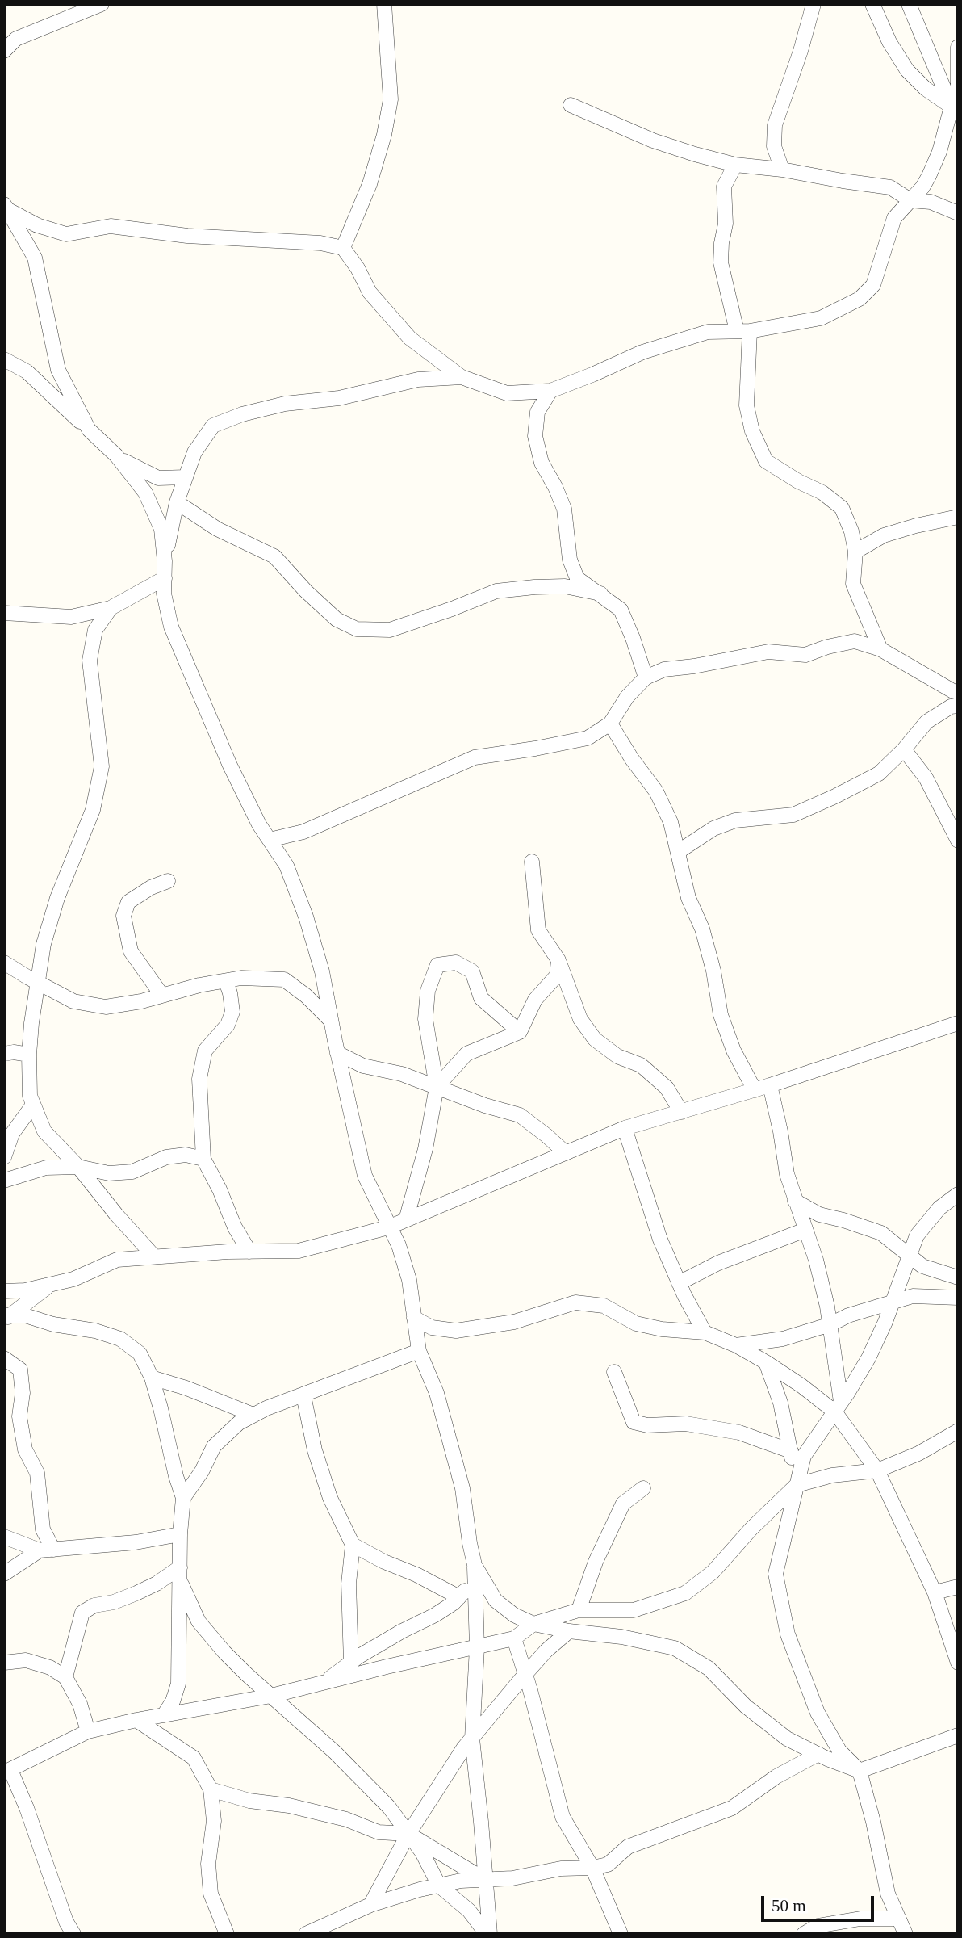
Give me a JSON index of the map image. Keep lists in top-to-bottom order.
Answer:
{
  "scale_bar": "50 m"
}
